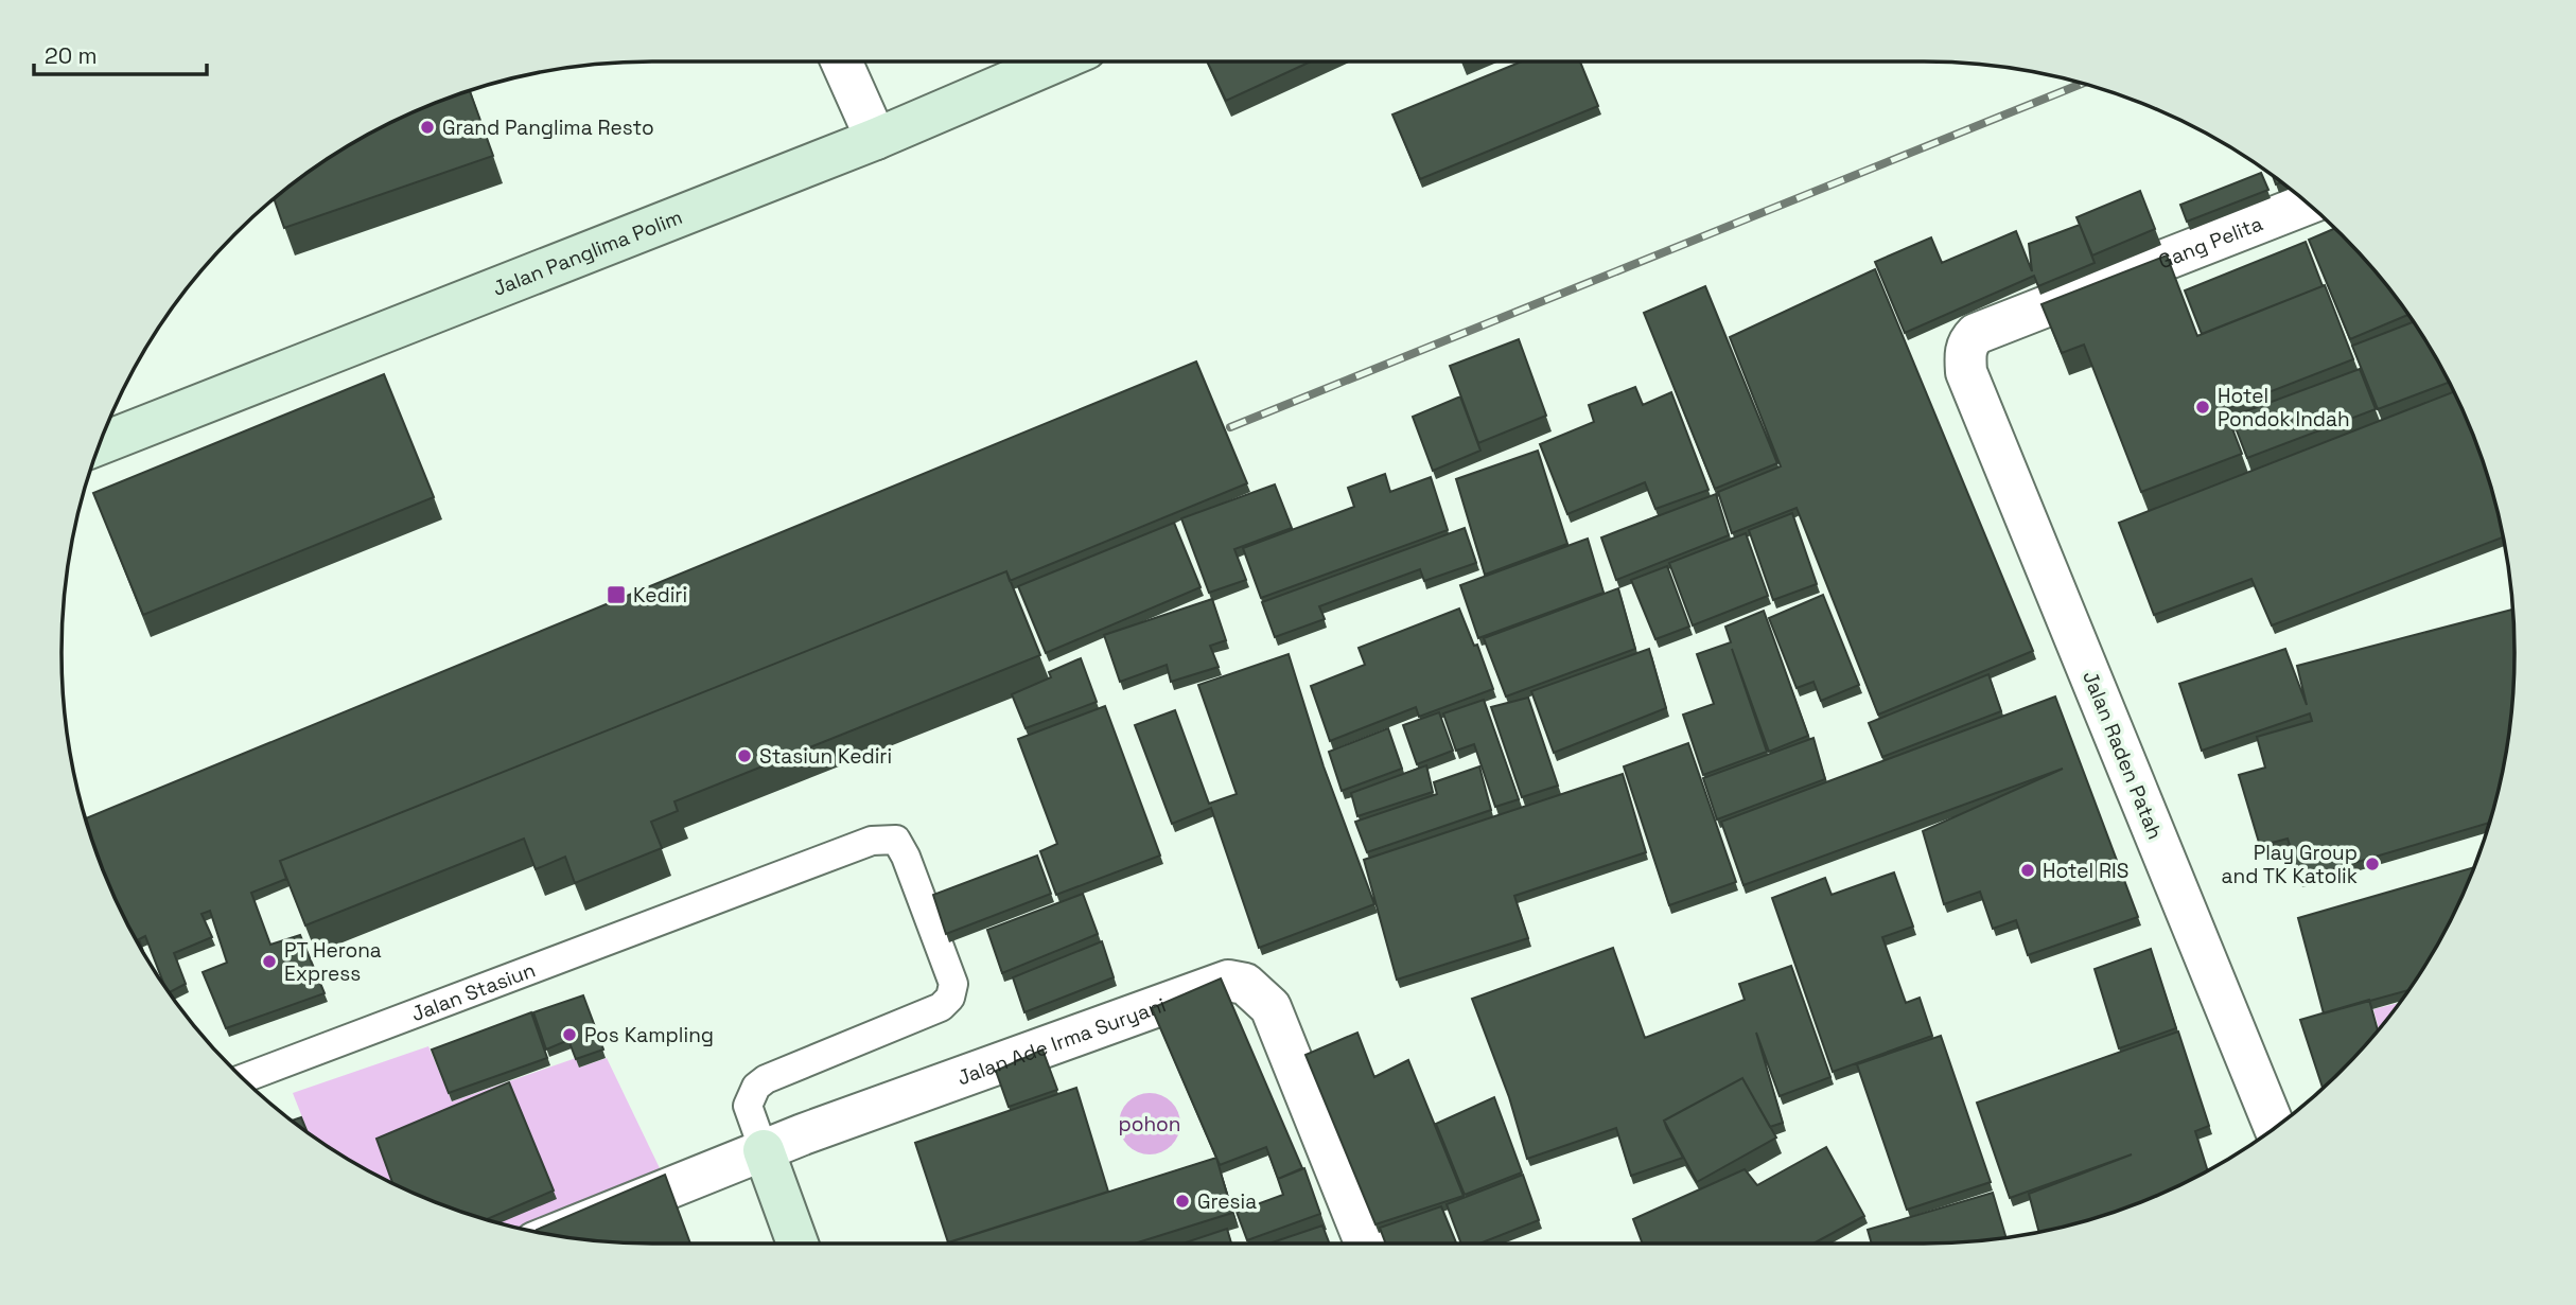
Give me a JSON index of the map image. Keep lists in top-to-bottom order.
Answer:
{
  "streets": {
    "street": [
      "Gang Pelita",
      "Jalan Panglima Polim",
      "Jalan Raden Patah",
      "Jalan Ade Irma Suryani"
    ],
    "lane": ["Jalan Stasiun"]
  },
  "crossings": [
    ["Gang Pelita", "Jalan Raden Patah"],
    ["Jalan Stasiun", "Jalan Ade Irma Suryani"]
  ],
  "parks": ["pohon"],
  "places": {
    "other": [
      "Grand Panglima Resto",
      "Hotel Pondok Indah",
      "Stasiun Kediri",
      "Play Group and TK Katolik",
      "Hotel RIS",
      "PT Herona Express",
      "Pos Kampling",
      "Gresia"
    ],
    "transit": ["Kediri"]
  },
  "scale_bar": "20 m"
}
